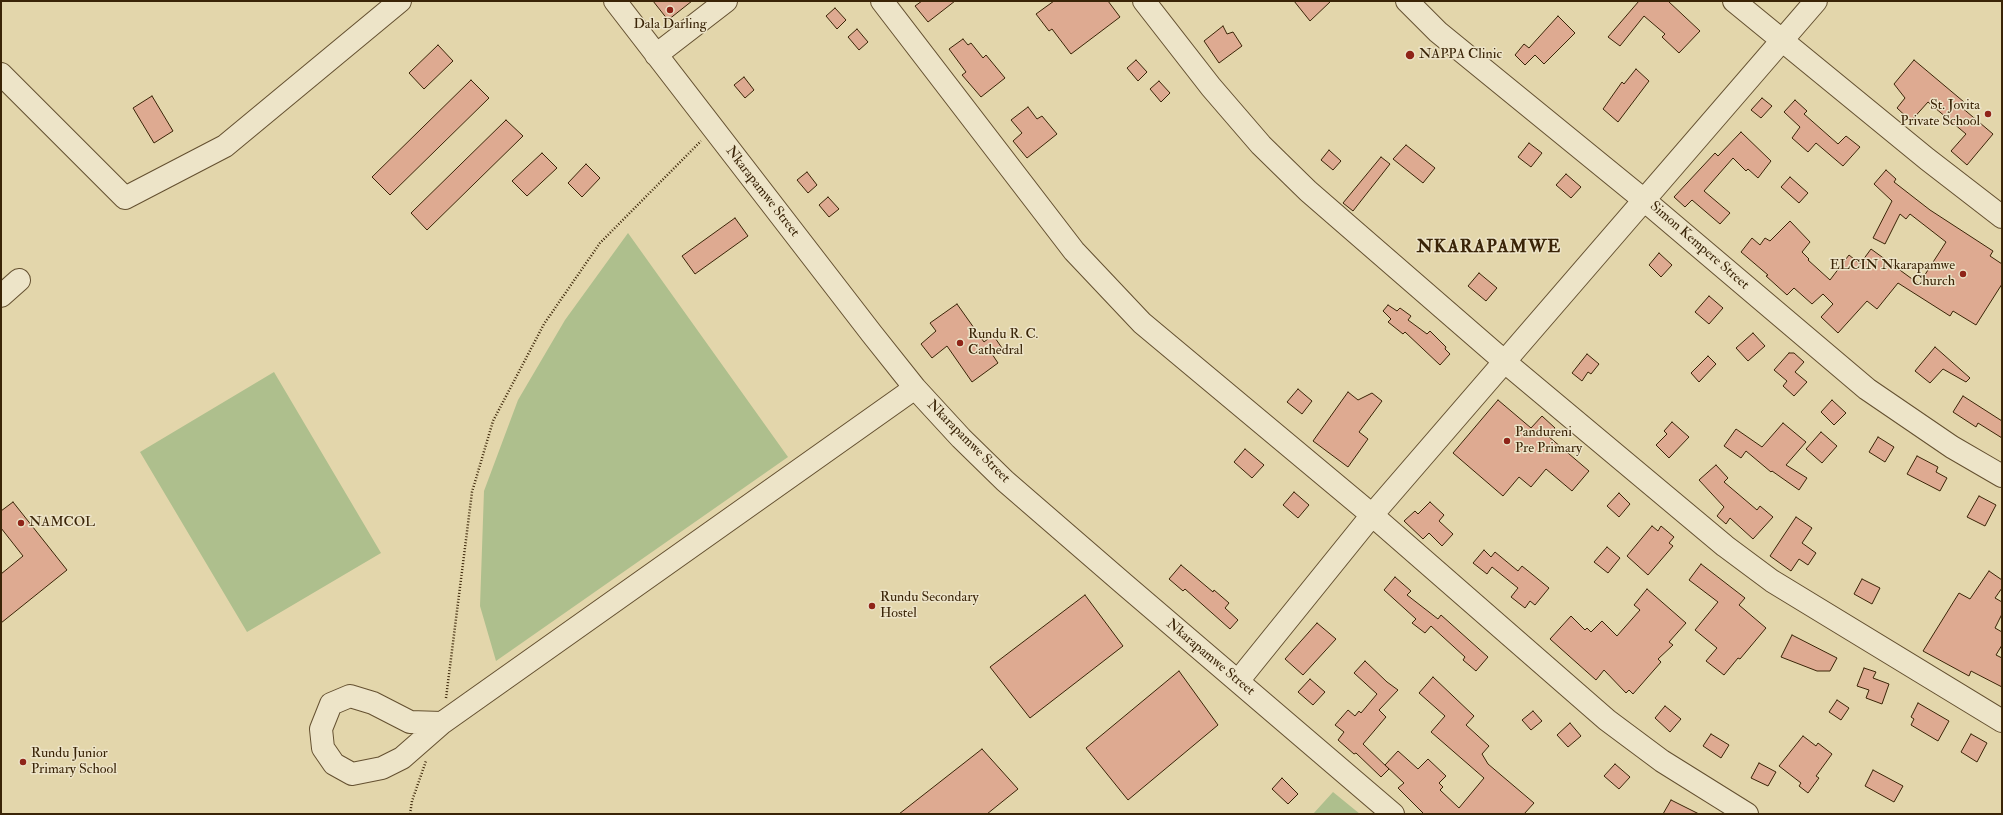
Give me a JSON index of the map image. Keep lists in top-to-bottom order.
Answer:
{
  "streets": {
    "street": ["Nkarapamwe Street", "Simon Kempere Street"]
  },
  "districts": ["NKARAPAMWE"],
  "places": [
    "Dala Darling",
    "NAPPA Clinic",
    "St. Jovita Private School",
    "ELCIN Nkarapamwe Church",
    "Rundu R. C. Cathedral",
    "Pandureni Pre Primary",
    "NAMCOL",
    "Rundu Secondary Hostel",
    "Rundu Junior Primary School"
  ]
}
